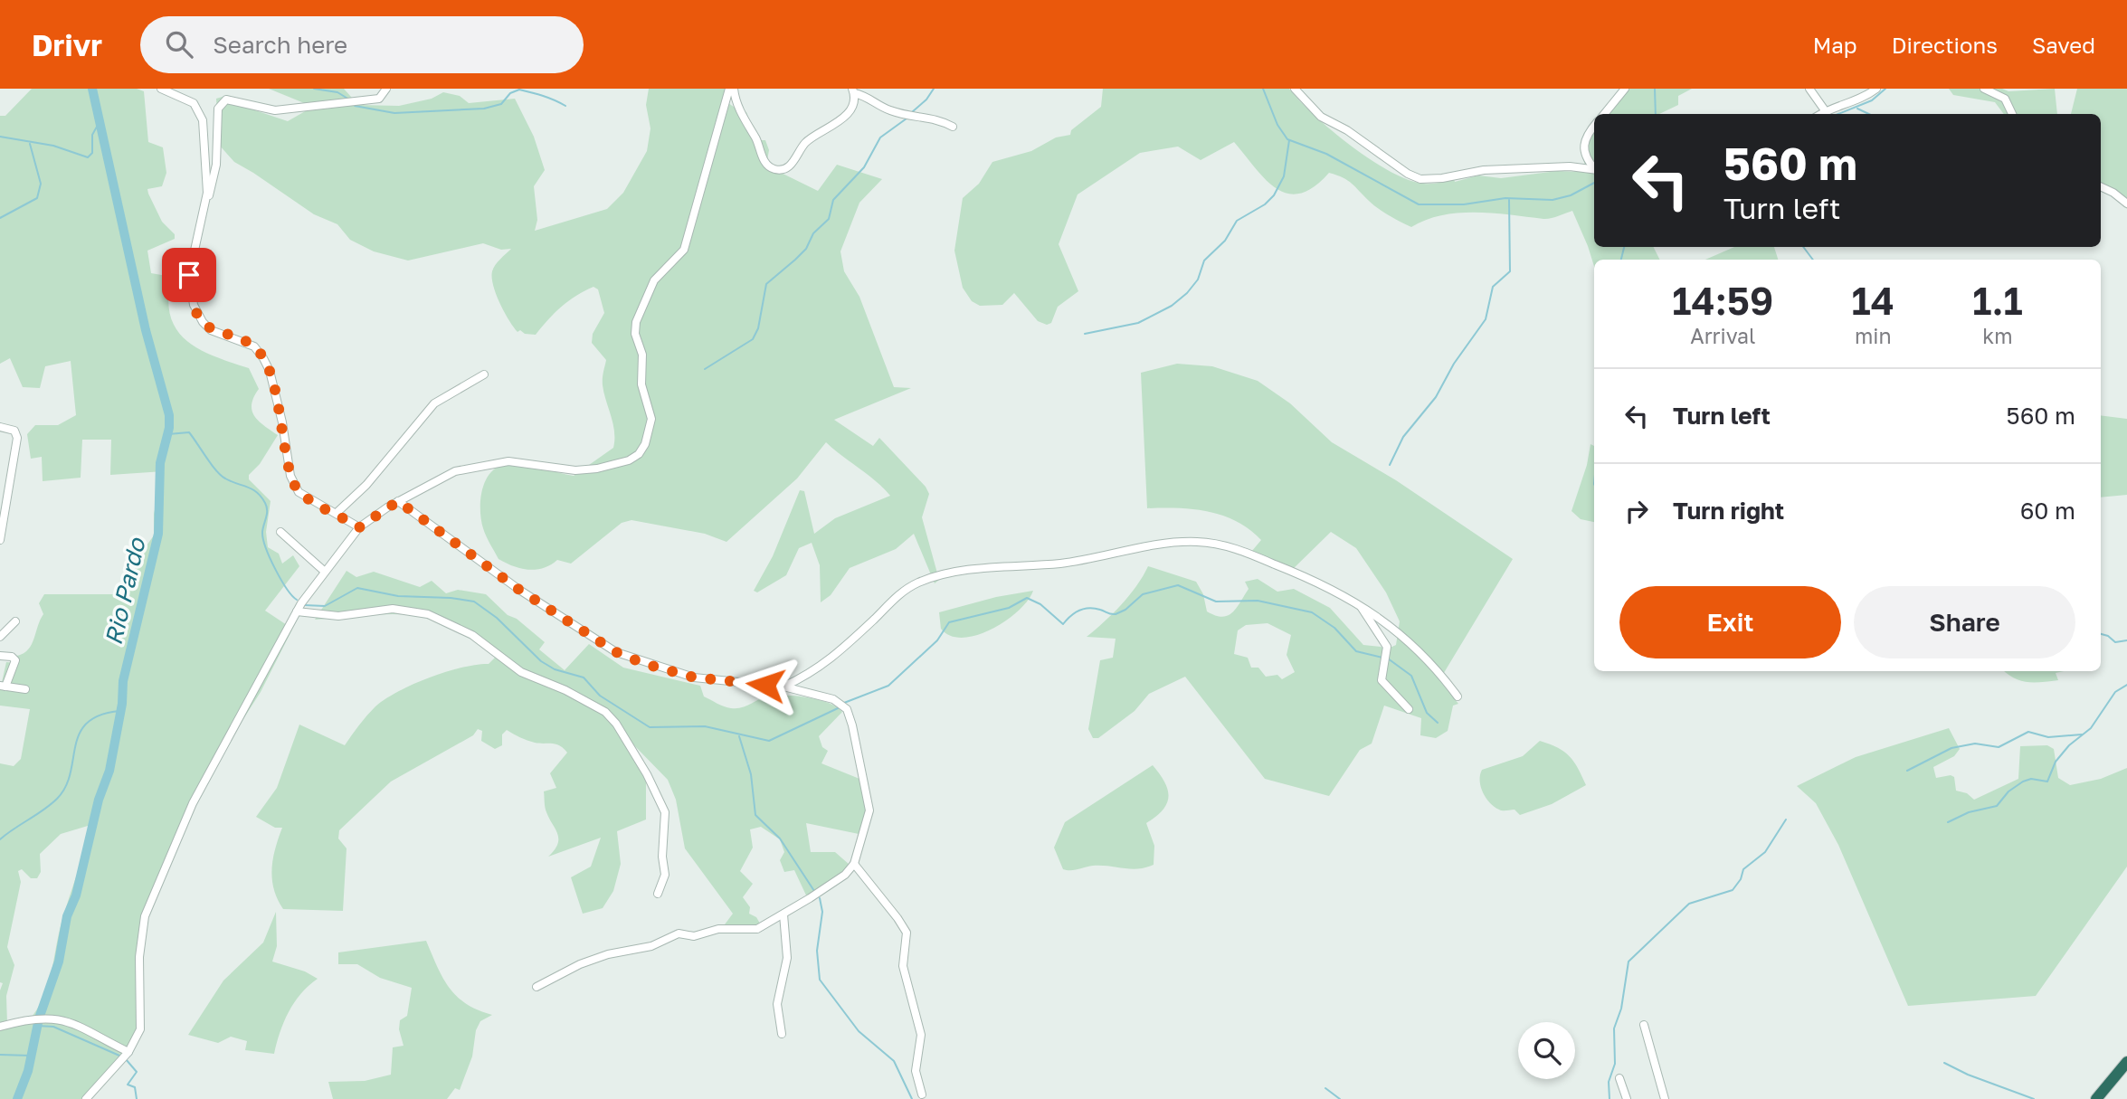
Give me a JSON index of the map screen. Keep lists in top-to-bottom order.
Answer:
{
  "water": ["Rio Pardo"],
  "page": {
    "header": "Drivr",
    "search": "Search here",
    "nav": ["Map", "Directions", "Saved"],
    "turn": ["560 m", "Turn left"],
    "eta": [
      "14:59",
      "Arrival",
      "14",
      "min",
      "1.1",
      "km"
    ],
    "list": [
      {
        "name": "Turn left",
        "value": "560 m"
      },
      {
        "name": "Turn right",
        "value": "60 m"
      }
    ],
    "buttons": ["Exit", "Share"]
  }
}
